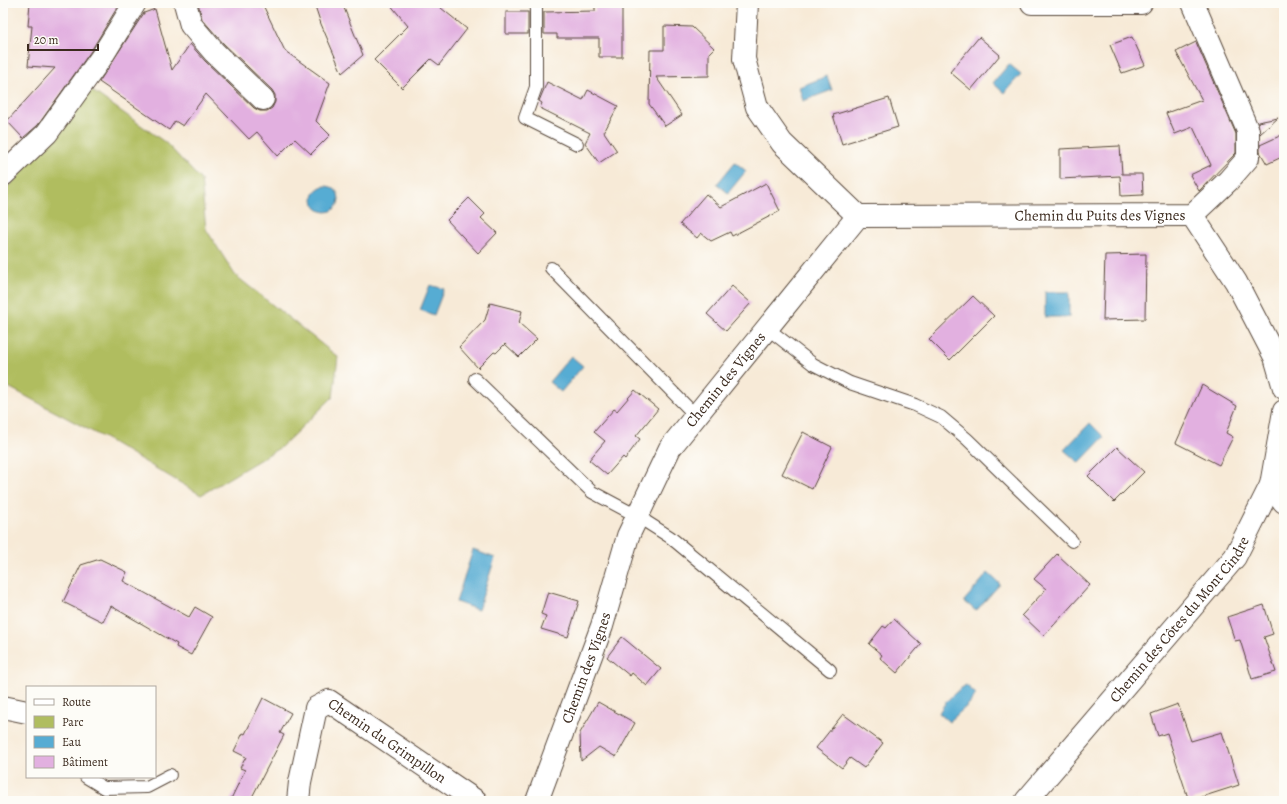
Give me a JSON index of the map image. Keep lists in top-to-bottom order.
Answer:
{
  "streets": {
    "street": [
      "Chemin du Puits des Vignes",
      "Chemin des Vignes",
      "Chemin des Côtes du Mont Cindre",
      "Chemin du Grimpillon"
    ]
  },
  "crossings": [
    ["Chemin du Puits des Vignes", "Chemin des Vignes"]
  ],
  "legend": [
    "Route",
    "Parc",
    "Eau",
    "Bâtiment"
  ],
  "scale_bar": "20 m"
}
